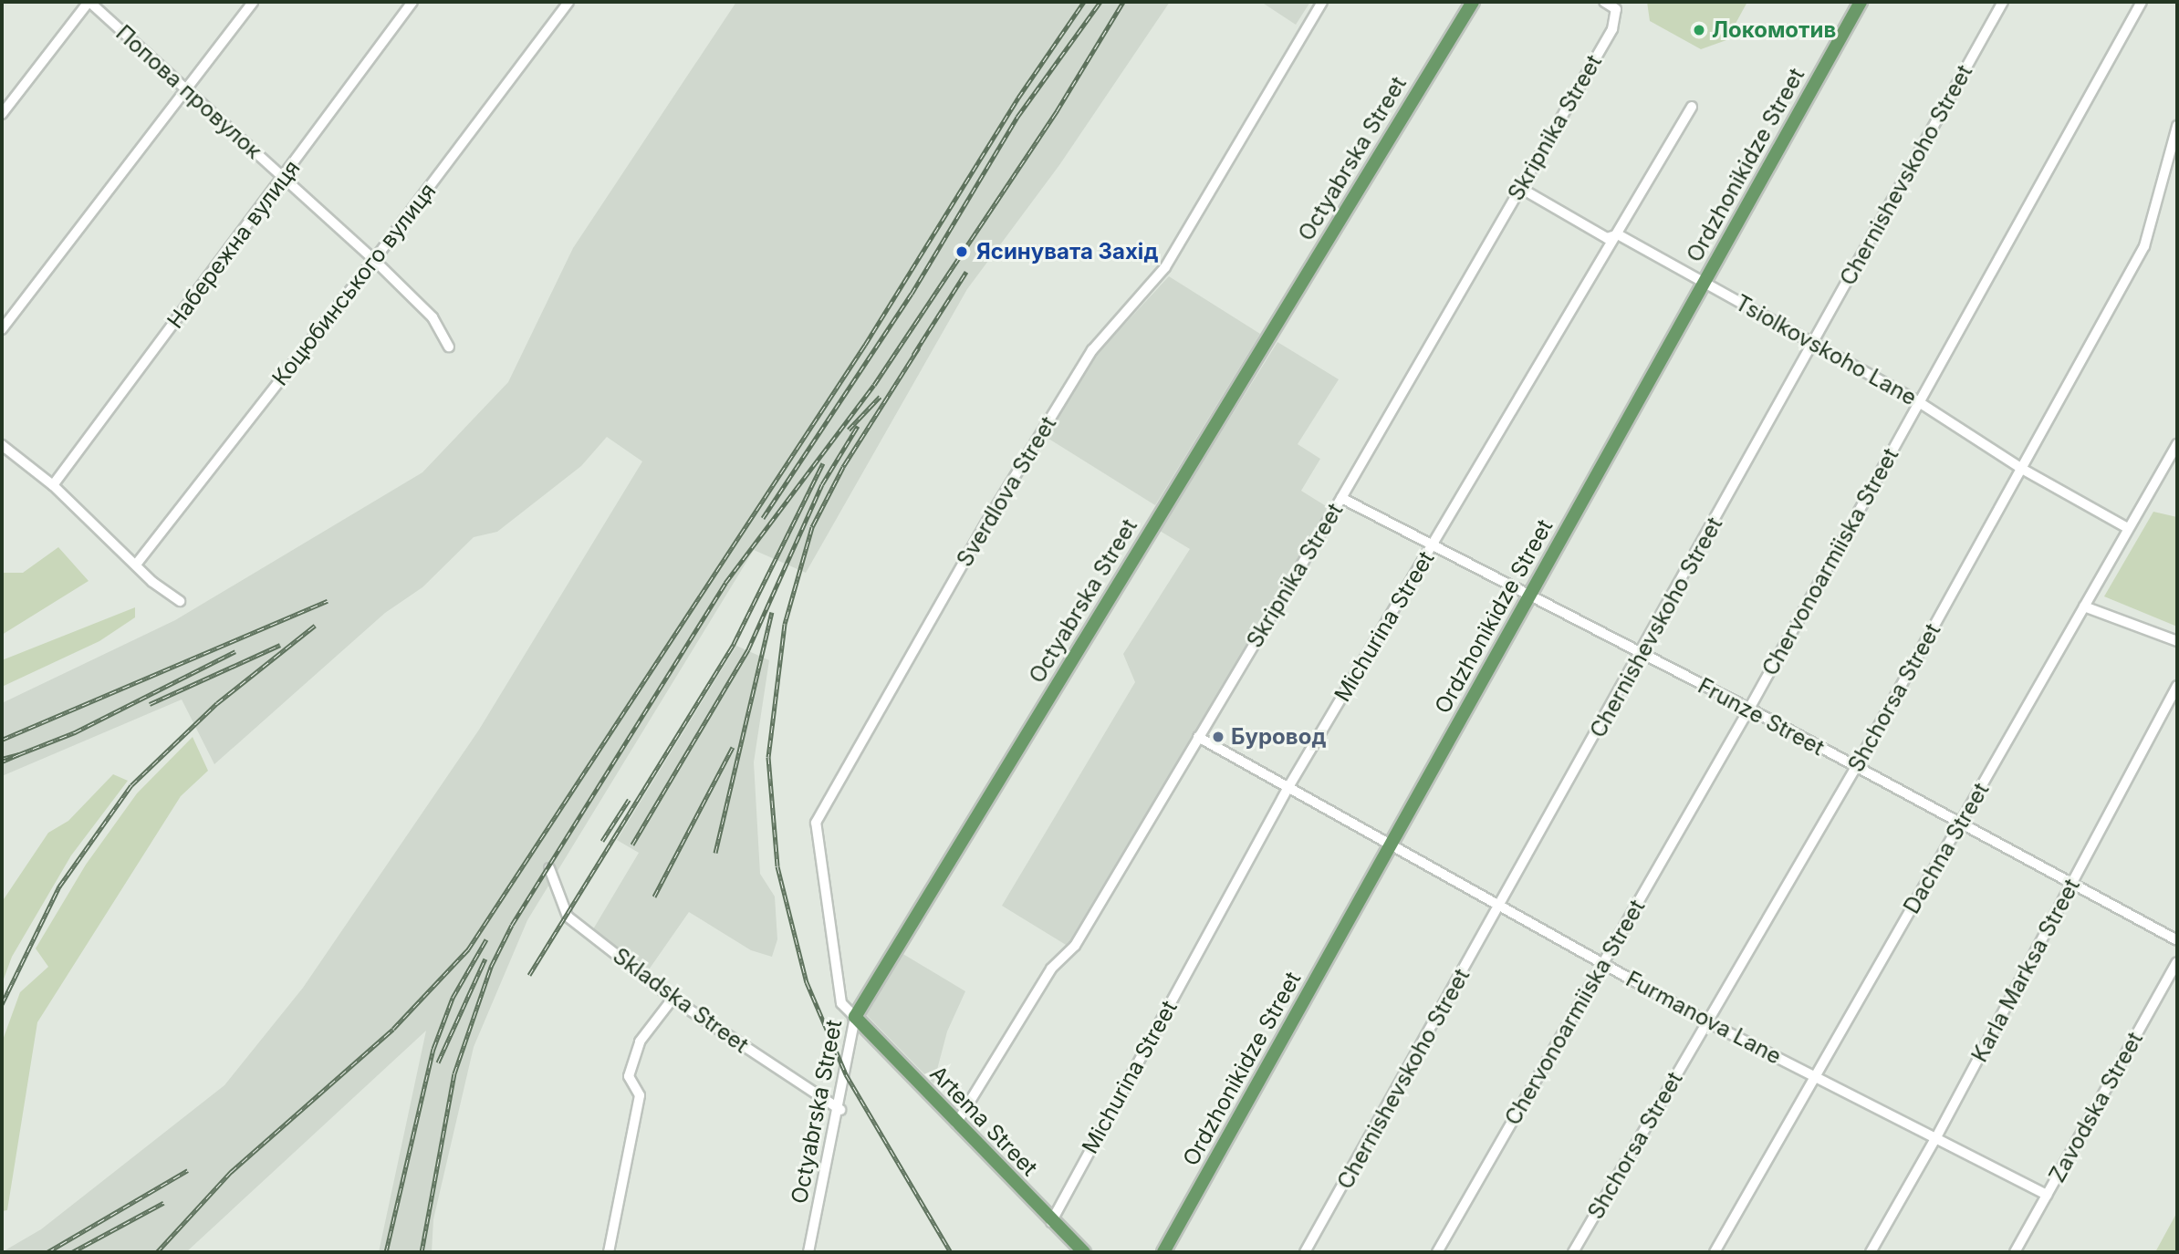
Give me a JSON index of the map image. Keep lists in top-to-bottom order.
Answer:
{
  "streets": {
    "main road": ["Octyabrska Street", "Ordzhonikidze Street", "Artema Street"],
    "street": [
      "Попова провулок",
      "Skripnika Street",
      "Chernishevskoho Street",
      "Набережна вулиця",
      "Коцюбинського вулиця",
      "Tsiolkovskoho Lane",
      "Sverdlova Street",
      "Chervonoarmiiska Street",
      "Michurina Street",
      "Shchorsa Street",
      "Frunze Street",
      "Dachna Street",
      "Karla Marksa Street",
      "Skladska Street",
      "Furmanova Lane",
      "Zavodska Street"
    ]
  },
  "crossings": [
    ["Попова провулок", "Набережна вулиця"],
    ["Попова провулок", "Коцюбинського вулиця"],
    ["Skripnika Street", "Tsiolkovskoho Lane"],
    ["Skripnika Street", "Frunze Street"],
    ["Skripnika Street", "Furmanova Lane"],
    ["Skripnika Street", "Artema Street"],
    ["Octyabrska Street", "Sverdlova Street"],
    ["Octyabrska Street", "Skladska Street"],
    ["Octyabrska Street", "Artema Street"],
    ["Ordzhonikidze Street", "Tsiolkovskoho Lane"],
    ["Ordzhonikidze Street", "Frunze Street"],
    ["Ordzhonikidze Street", "Furmanova Lane"],
    ["Chernishevskoho Street", "Tsiolkovskoho Lane"],
    ["Chernishevskoho Street", "Frunze Street"],
    ["Chernishevskoho Street", "Furmanova Lane"],
    ["Tsiolkovskoho Lane", "Chervonoarmiiska Street"],
    ["Tsiolkovskoho Lane", "Michurina Street"],
    ["Tsiolkovskoho Lane", "Shchorsa Street"],
    ["Tsiolkovskoho Lane", "Dachna Street"],
    ["Sverdlova Street", "Artema Street"],
    ["Chervonoarmiiska Street", "Frunze Street"],
    ["Chervonoarmiiska Street", "Furmanova Lane"],
    ["Michurina Street", "Frunze Street"],
    ["Michurina Street", "Furmanova Lane"],
    ["Michurina Street", "Artema Street"],
    ["Shchorsa Street", "Frunze Street"],
    ["Shchorsa Street", "Furmanova Lane"],
    ["Frunze Street", "Dachna Street"],
    ["Frunze Street", "Karla Marksa Street"],
    ["Dachna Street", "Furmanova Lane"],
    ["Karla Marksa Street", "Furmanova Lane"],
    ["Furmanova Lane", "Zavodska Street"]
  ],
  "places": ["Локомотив", "Ясинувата Захід", "Буровод"]
}
